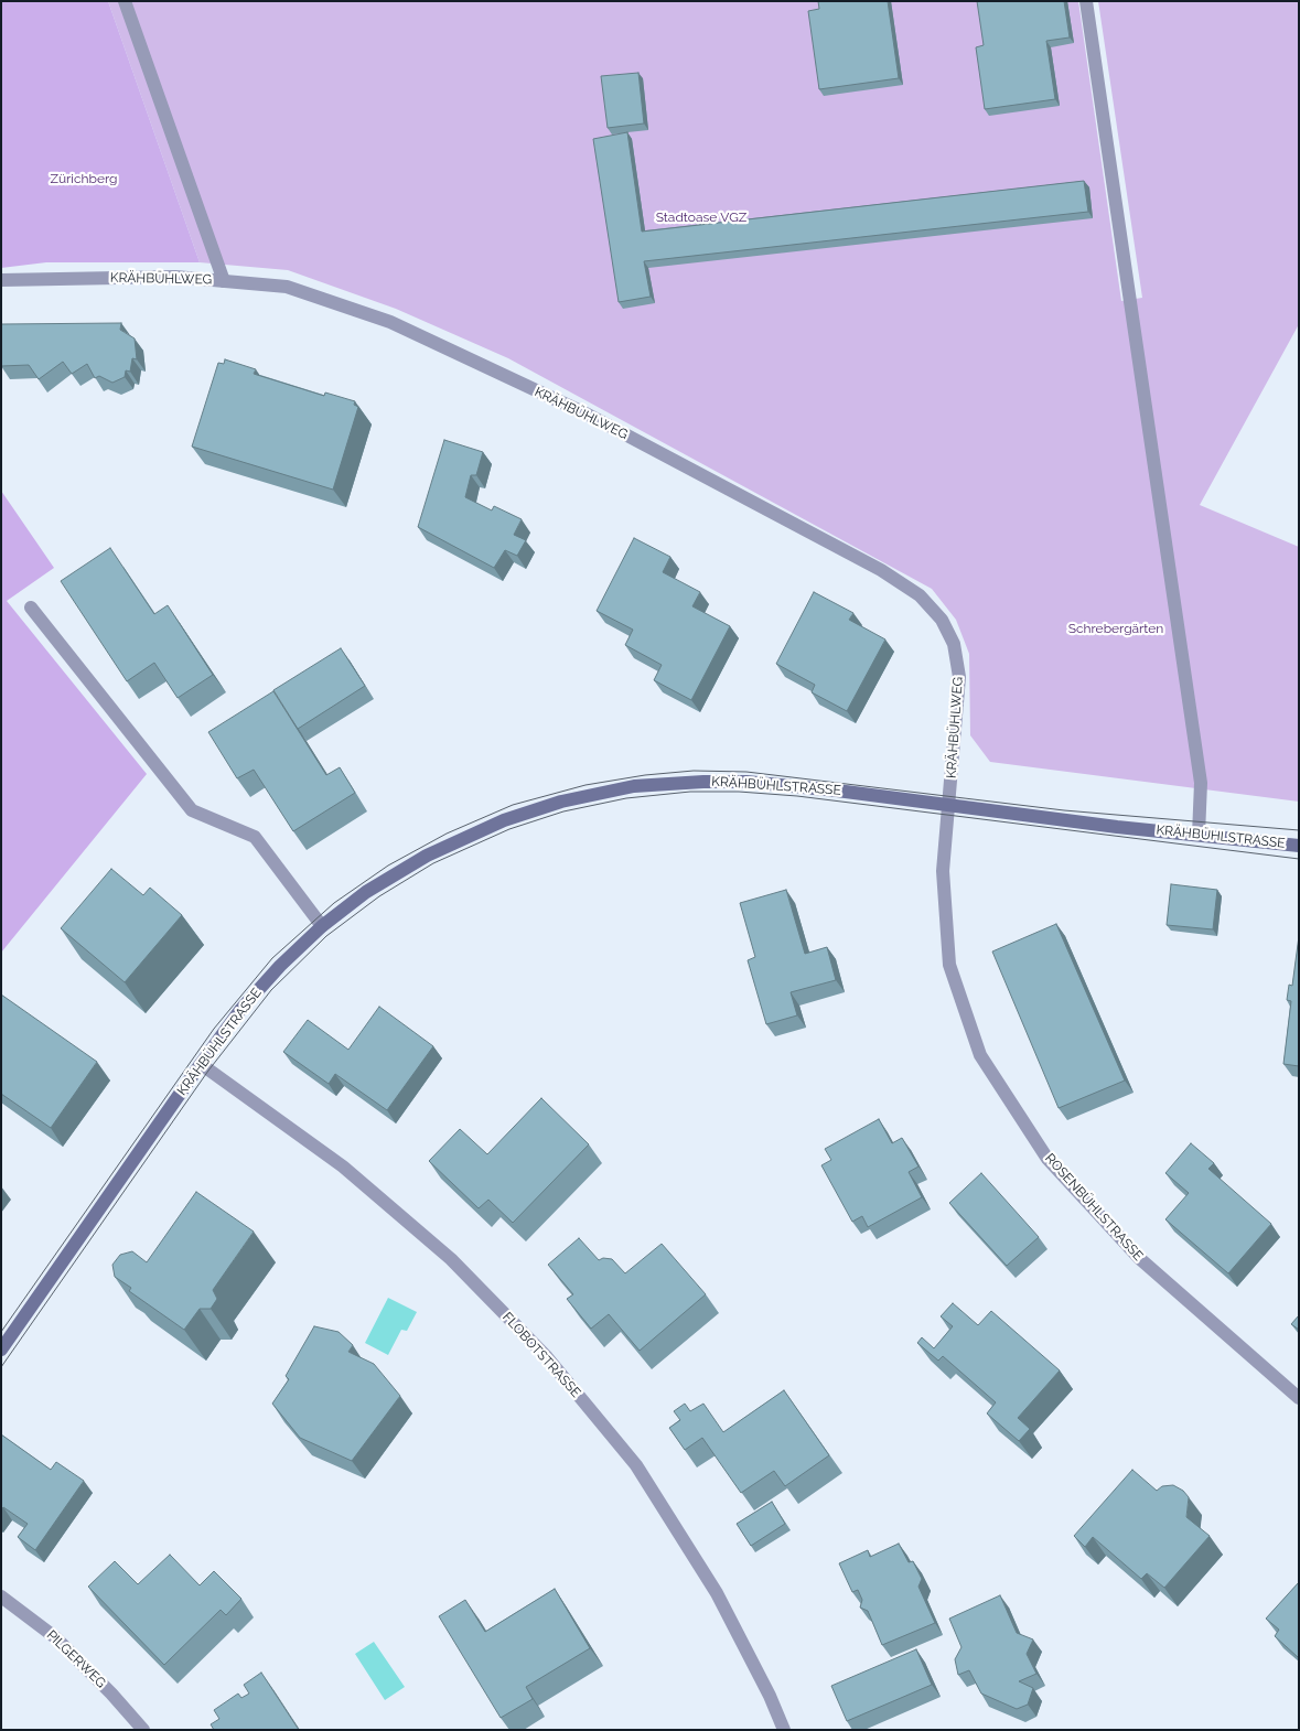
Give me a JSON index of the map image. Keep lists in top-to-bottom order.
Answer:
{
  "streets": {
    "street": [
      "KRÄHBÜHLWEG",
      "KRÄHBÜHLSTRASSE",
      "ROSENBÜHLSTRASSE",
      "FLOBOTSTRASSE",
      "PILGERWEG"
    ]
  },
  "crossings": [
    ["KRÄHBÜHLWEG", "KRÄHBÜHLSTRASSE"],
    ["KRÄHBÜHLWEG", "ROSENBÜHLSTRASSE"],
    ["KRÄHBÜHLSTRASSE", "ROSENBÜHLSTRASSE"],
    ["KRÄHBÜHLSTRASSE", "FLOBOTSTRASSE"]
  ],
  "parks": ["Zürichberg", "Stadtoase VGZ", "Schrebergärten"]
}
